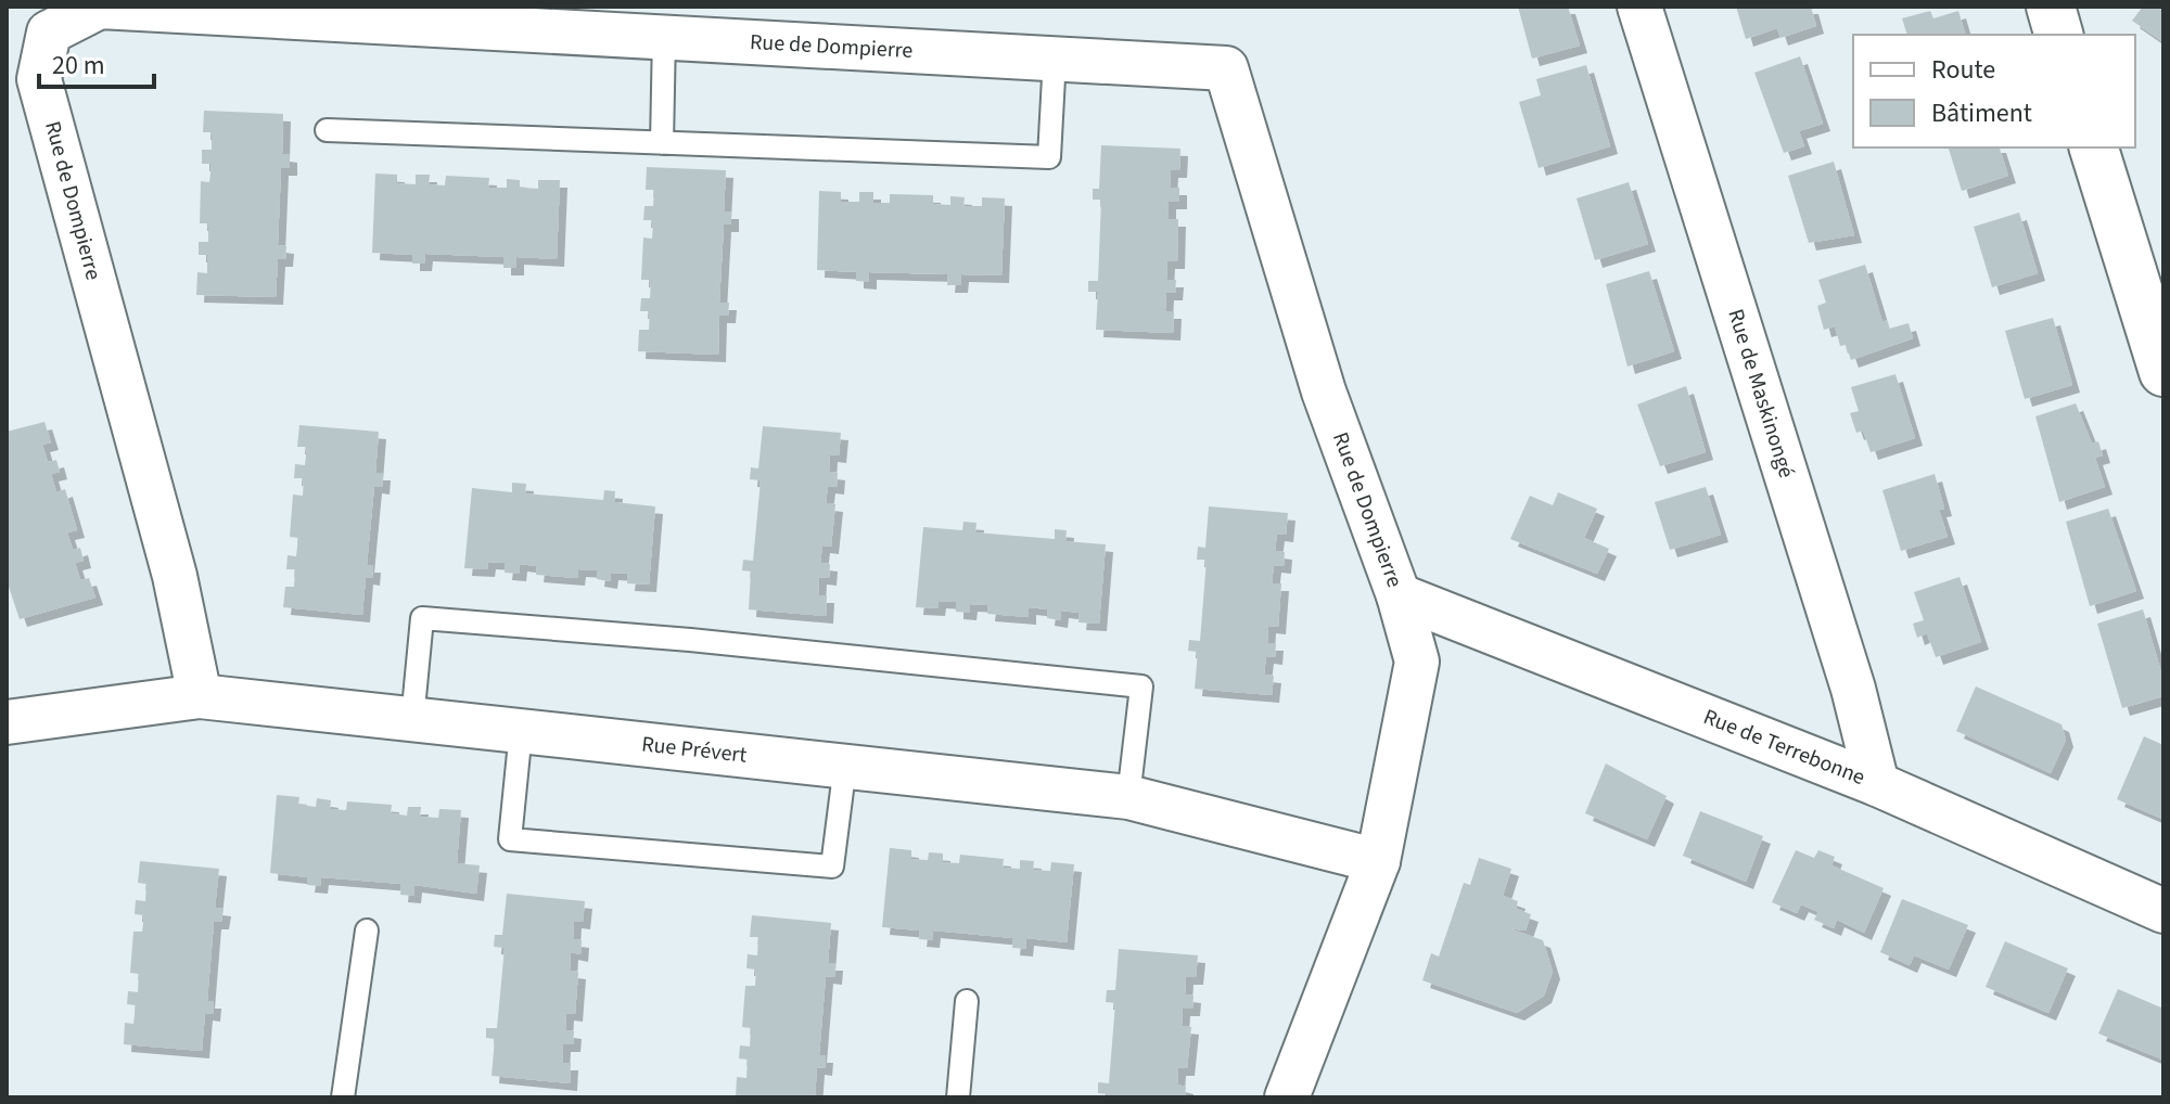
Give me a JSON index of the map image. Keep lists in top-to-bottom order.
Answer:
{
  "streets": {
    "street": [
      "Rue de Dompierre",
      "Rue de Maskinongé",
      "Rue de Terrebonne",
      "Rue Prévert"
    ]
  },
  "crossings": [
    ["Rue de Dompierre", "Rue de Terrebonne"],
    ["Rue de Dompierre", "Rue Prévert"],
    ["Rue de Maskinongé", "Rue de Terrebonne"]
  ],
  "legend": ["Route", "Bâtiment"],
  "scale_bar": "20 m"
}
